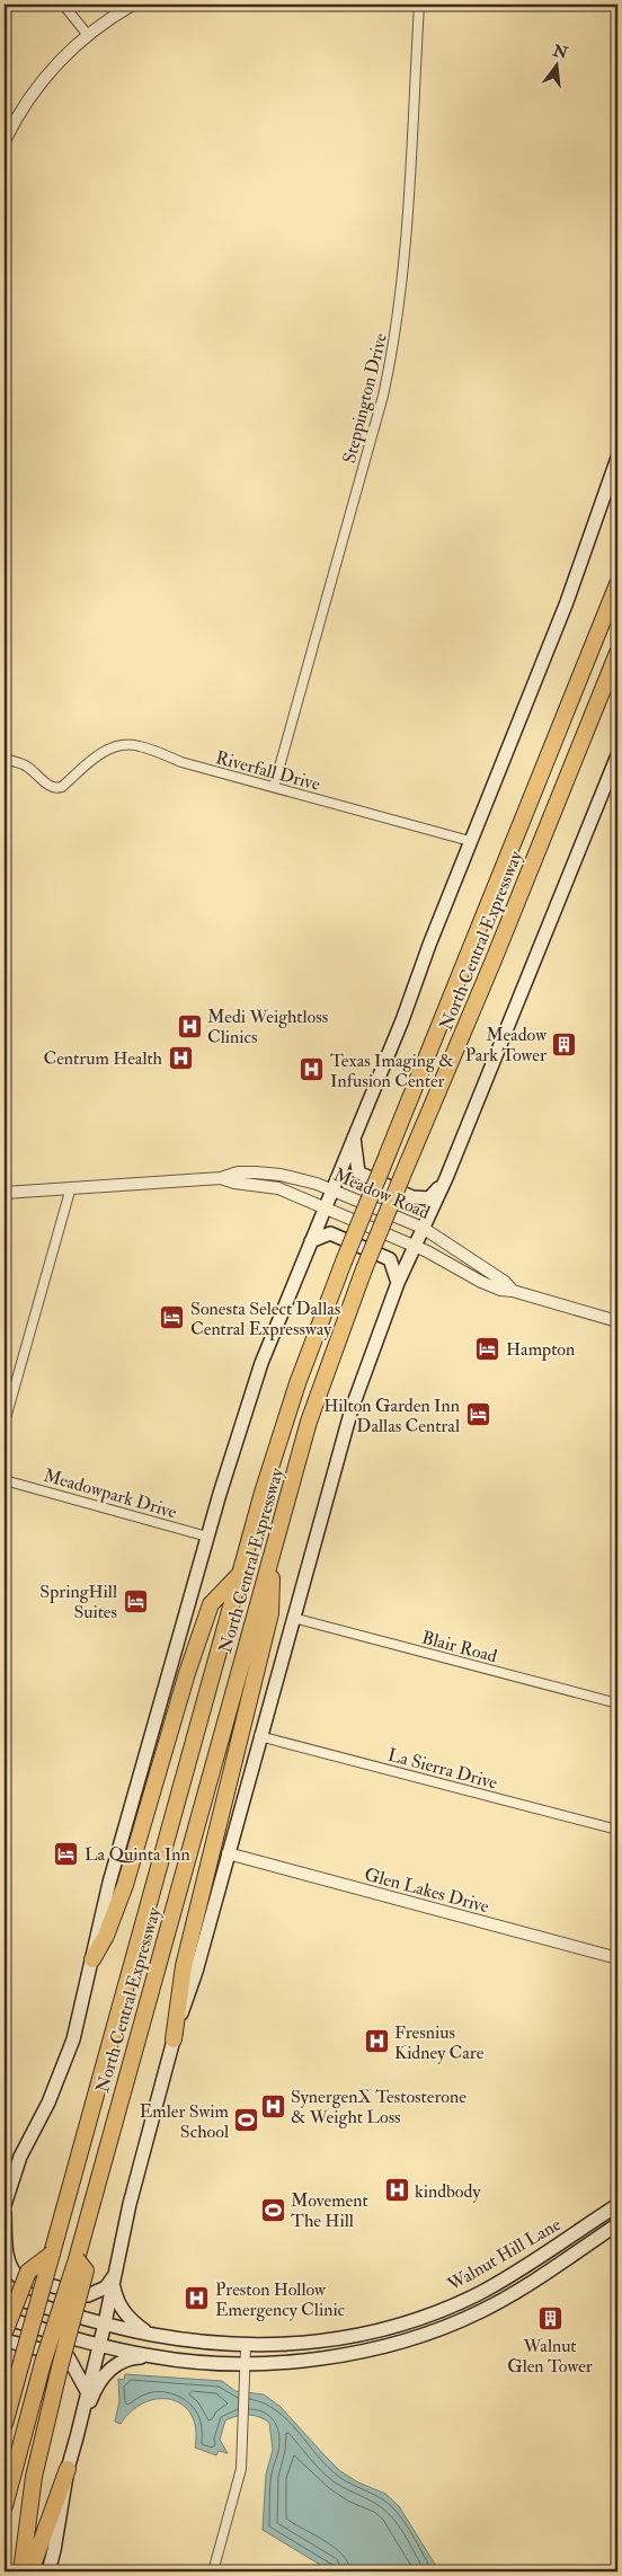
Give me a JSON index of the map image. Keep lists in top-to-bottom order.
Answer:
{
  "streets": {
    "highway": ["North Central Expressway"],
    "main road": ["Walnut Hill Lane"],
    "street": [
      "Steppington Drive",
      "Riverfall Drive",
      "Meadow Road",
      "Meadowpark Drive",
      "Blair Road",
      "La Sierra Drive",
      "Glen Lakes Drive"
    ]
  },
  "crossings": [
    ["Steppington Drive", "Riverfall Drive"]
  ],
  "places": {
    "hospital": [
      "Medi Weightloss Clinics",
      "Centrum Health",
      "Texas Imaging & Infusion Center",
      "Fresnius Kidney Care",
      "SynergenX Testosterone & Weight Loss",
      "kindbody",
      "Preston Hollow Emergency Clinic"
    ],
    "building": ["Meadow Park Tower", "Walnut Glen Tower"],
    "hotel": [
      "Sonesta Select Dallas Central Expressway",
      "Hampton",
      "Hilton Garden Inn Dallas Central",
      "SpringHill Suites",
      "La Quinta Inn"
    ],
    "sports": ["Emler Swim School", "Movement The Hill"]
  },
  "north": "top"
}
